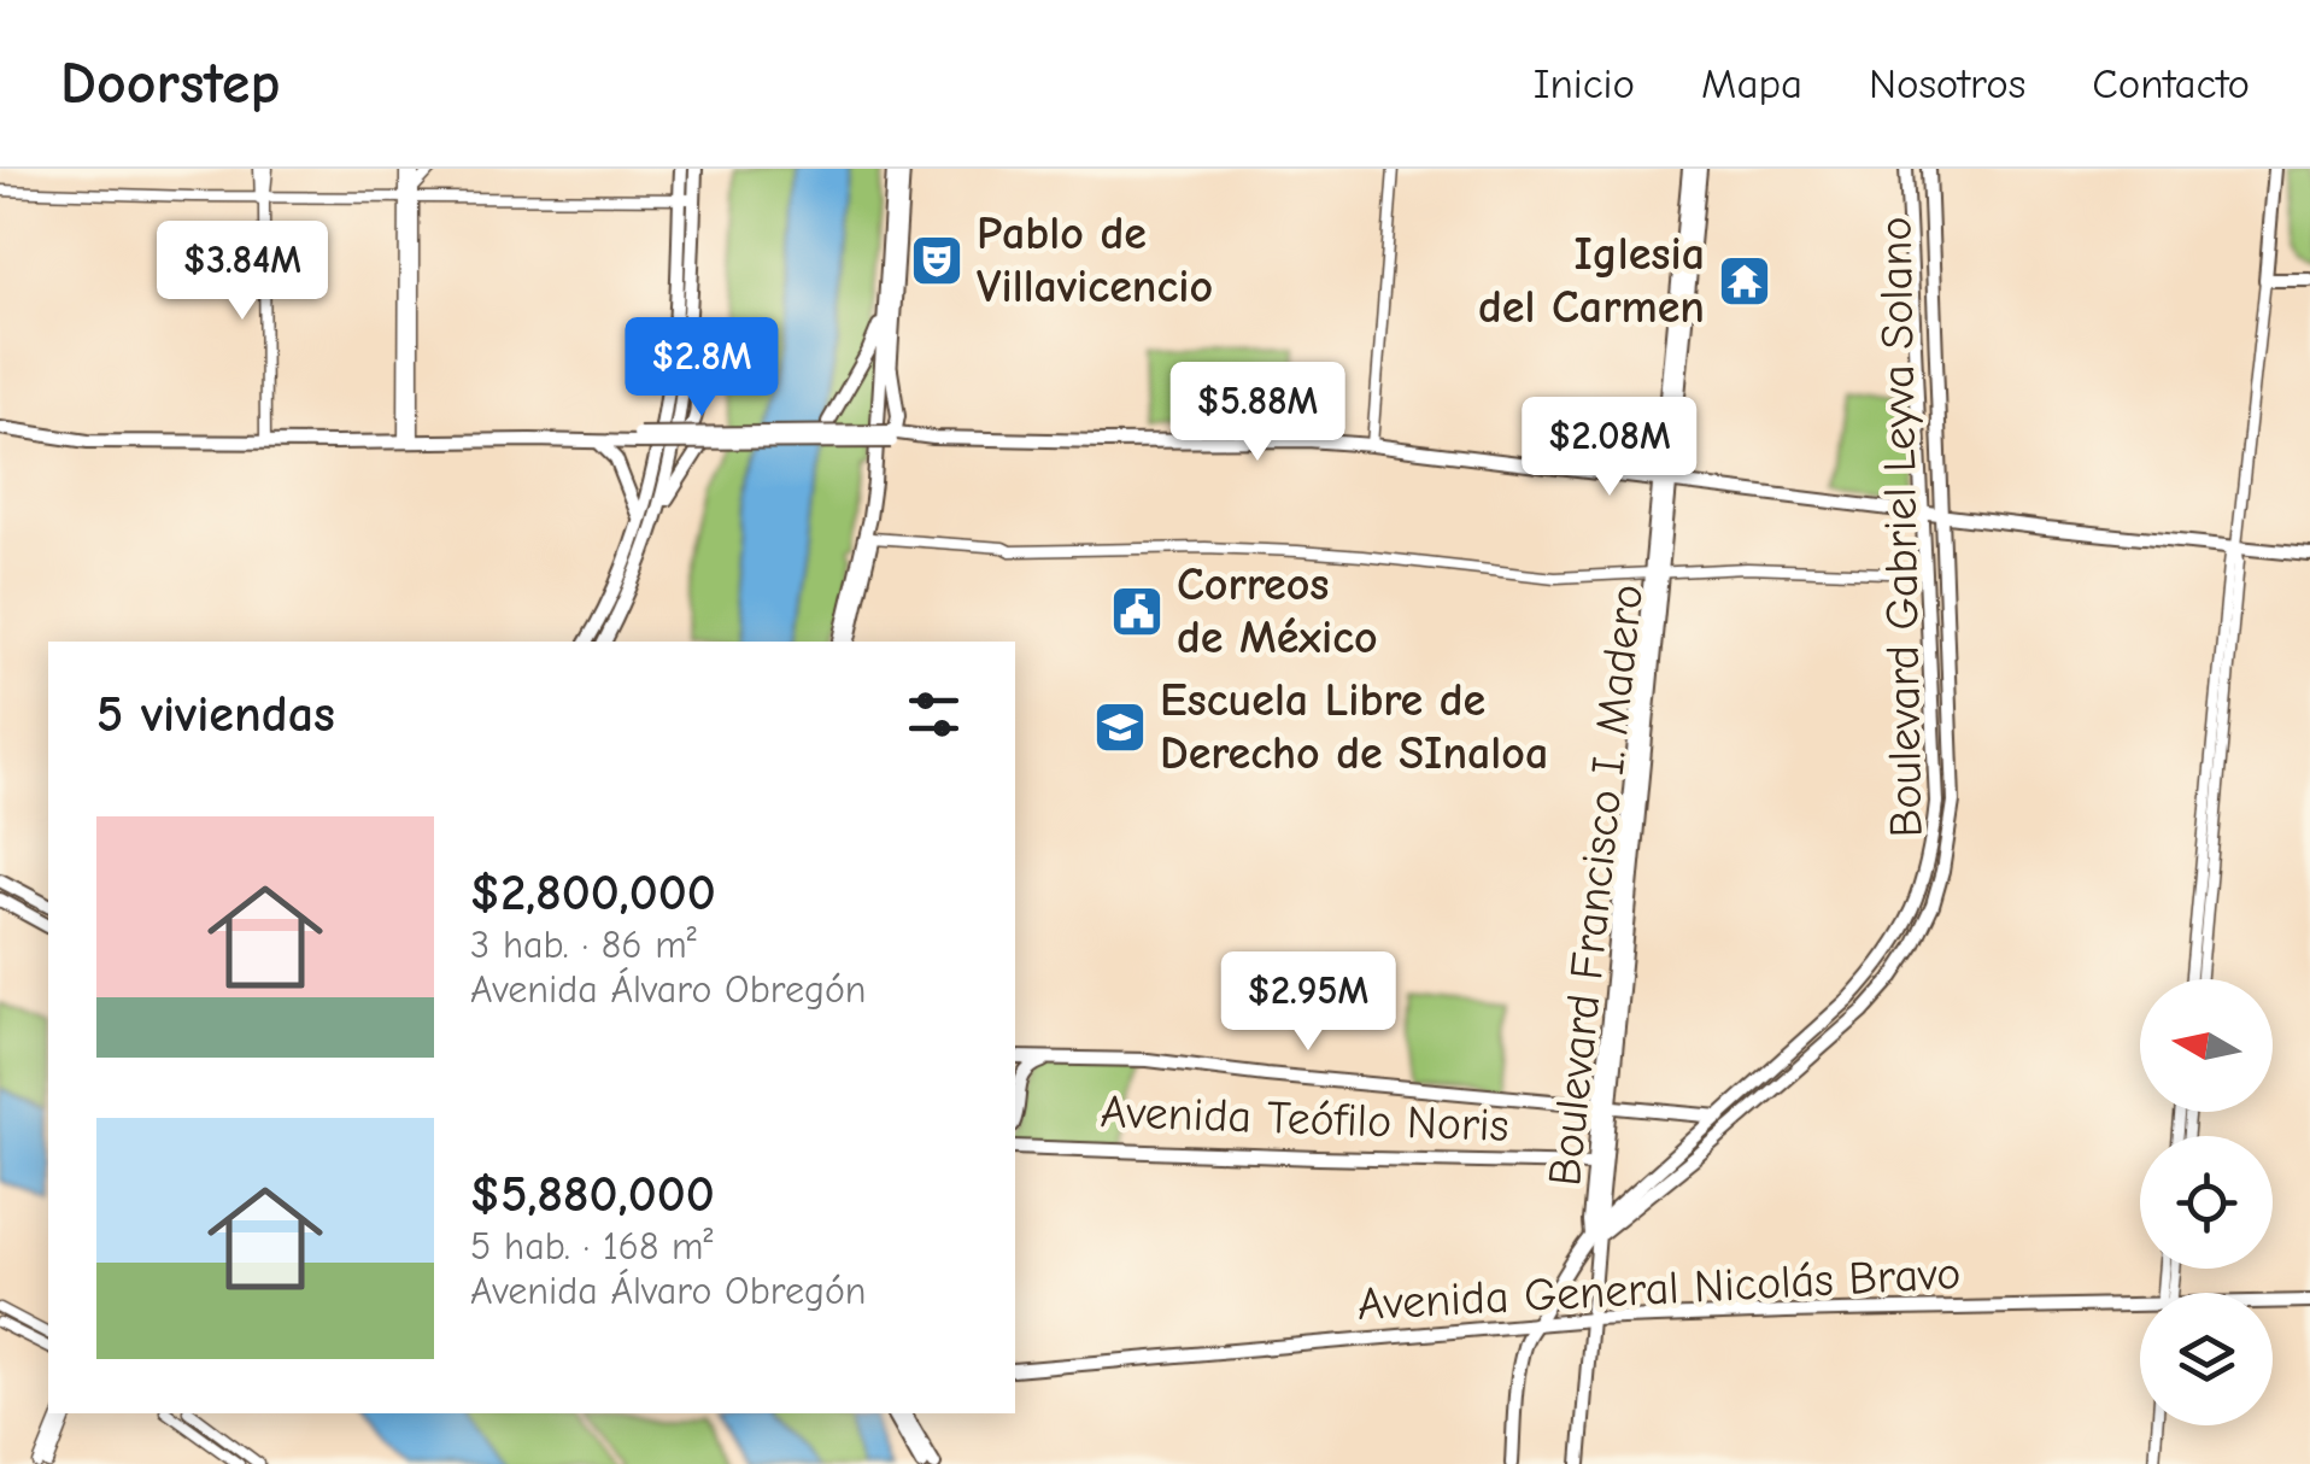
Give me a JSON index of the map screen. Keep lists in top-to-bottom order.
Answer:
{
  "streets": {
    "main road": [
      "Boulevard Gabriel Leyva Solano",
      "Boulevard Francisco I. Madero",
      "Avenida Teófilo Noris",
      "Avenida General Nicolás Bravo"
    ]
  },
  "crossings": [
    ["Boulevard Gabriel Leyva Solano", "Boulevard Francisco I. Madero"],
    ["Boulevard Gabriel Leyva Solano", "Avenida General Nicolás Bravo"],
    ["Boulevard Francisco I. Madero", "Avenida Teófilo Noris"],
    ["Boulevard Francisco I. Madero", "Avenida General Nicolás Bravo"]
  ],
  "places": {
    "theatre": ["Pablo de Villavicencio"],
    "temple": ["Iglesia del Carmen"],
    "public building": ["Correos de México"],
    "school or university": ["Escuela Libre de Derecho de SInaloa"]
  },
  "north": "left",
  "page": {
    "header": "Doorstep",
    "nav": [
      "Inicio",
      "Mapa",
      "Nosotros",
      "Contacto"
    ],
    "price": [
      "$3.84M",
      "$2.8M",
      "$5.88M",
      "$2.08M",
      "$2.95M"
    ],
    "heading": "5 viviendas",
    "list": [
      {
        "name": "$2,800,000",
        "note": "3 hab. · 86 m² · Avenida Álvaro Obregón"
      },
      {
        "name": "$5,880,000",
        "note": "5 hab. · 168 m² · Avenida Álvaro Obregón"
      }
    ]
  }
}
